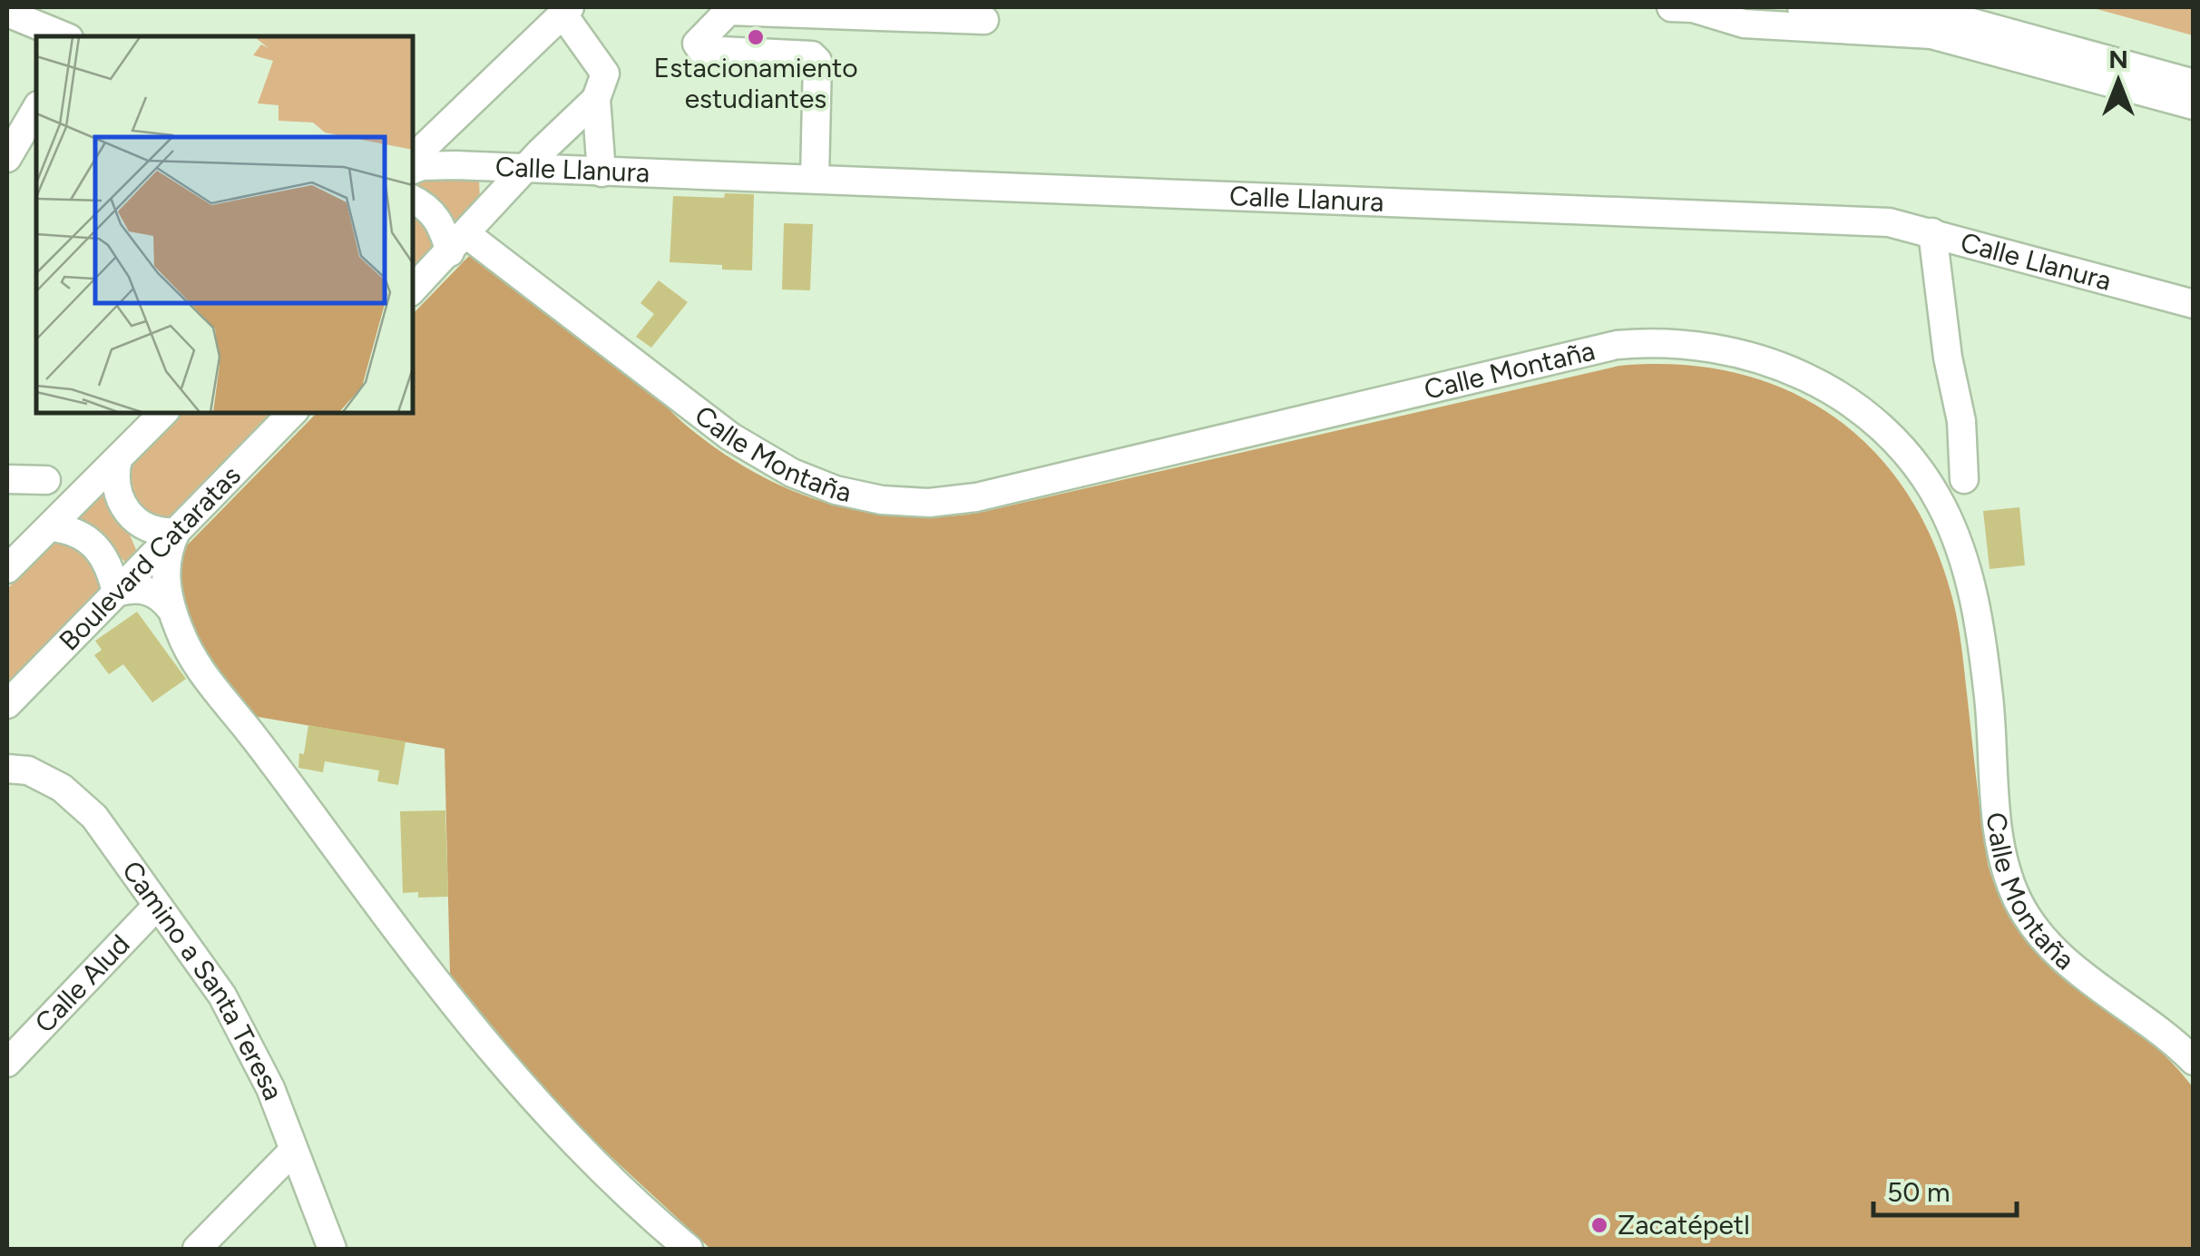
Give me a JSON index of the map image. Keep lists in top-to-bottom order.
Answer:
{
  "streets": {
    "street": [
      "Calle Llanura",
      "Calle Montaña",
      "Boulevard Cataratas",
      "Camino a Santa Teresa",
      "Calle Alud"
    ]
  },
  "crossings": [
    ["Camino a Santa Teresa", "Calle Alud"]
  ],
  "places": ["Estacionamiento estudiantes", "Zacatépetl"],
  "scale_bar": "50 m",
  "north": "top"
}
